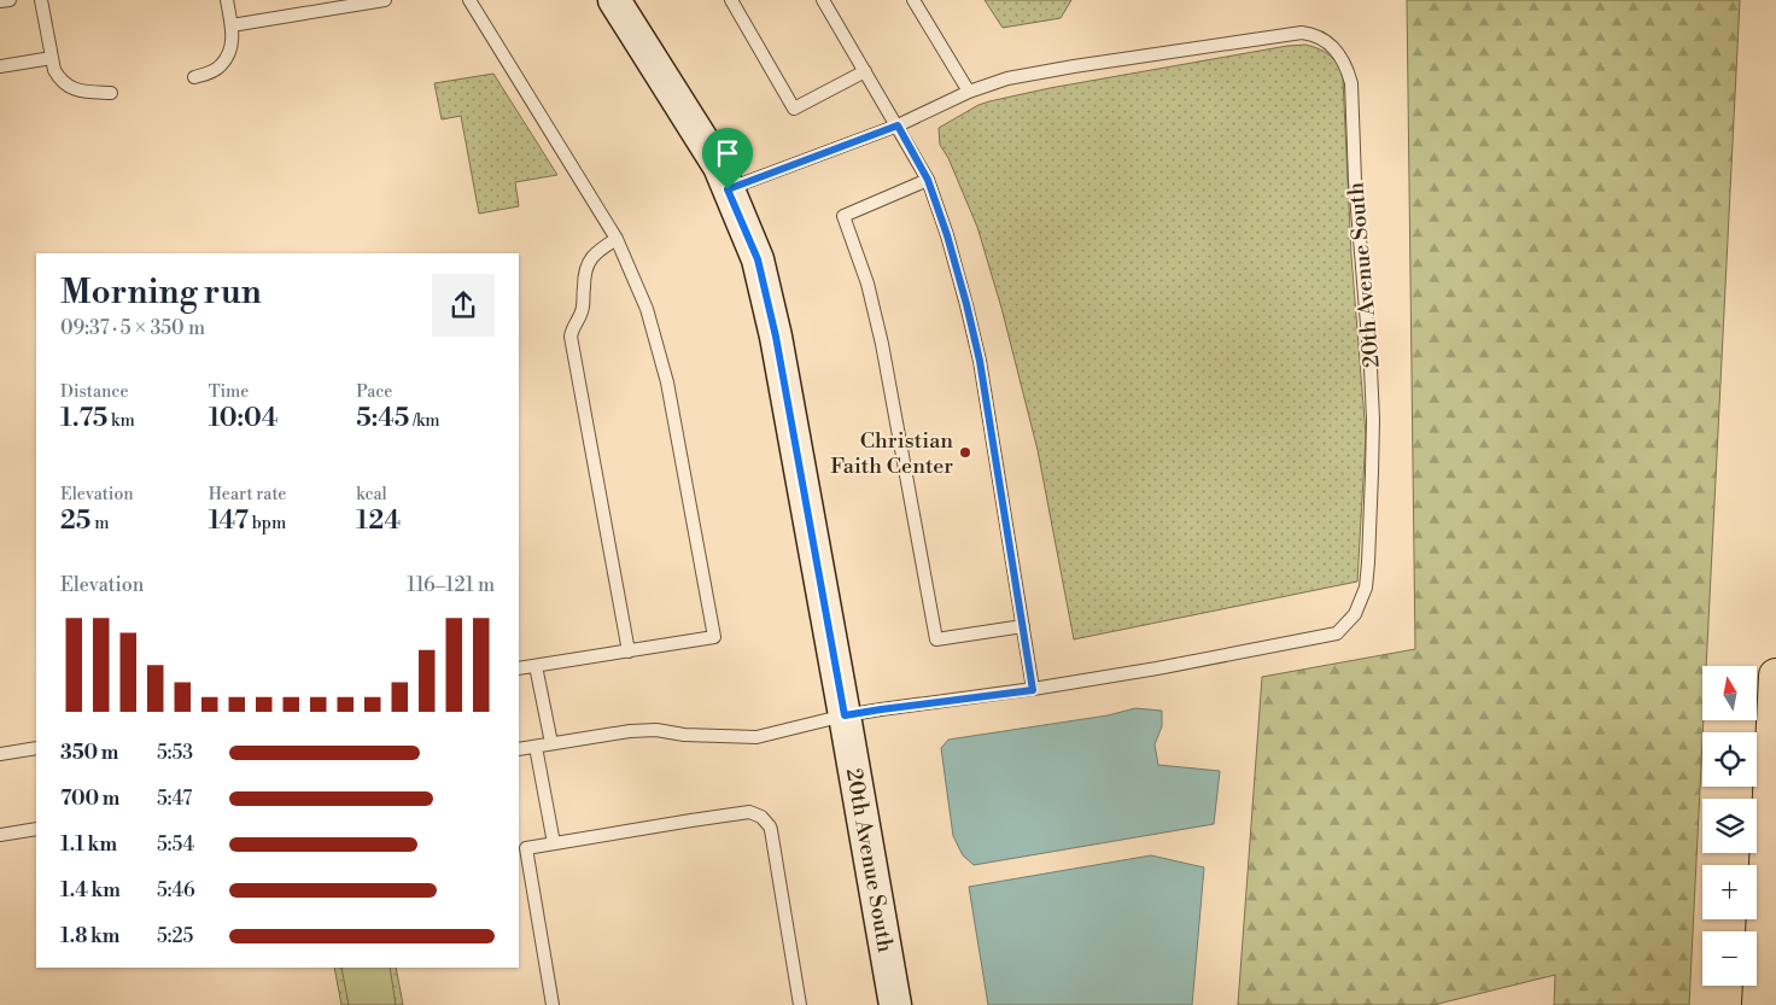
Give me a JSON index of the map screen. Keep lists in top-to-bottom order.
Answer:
{
  "streets": {
    "street": ["20th Avenue South"]
  },
  "places": ["Christian Faith Center"],
  "north": "top",
  "page": {
    "heading": ["Morning run", "09:37 · 5 × 350 m"],
    "stats": [
      ["Distance", "1.75 km"],
      ["Time", "10:04"],
      ["Pace", "5:45 /km"],
      ["Elevation", "25 m"],
      ["Heart rate", "147 bpm"],
      ["kcal", "124"]
    ],
    "chart": ["Elevation", "116–121 m"],
    "map_buttons": ["+", "−"],
    "list": [
      {
        "name": "350 m",
        "note": "5:53"
      },
      {
        "name": "700 m",
        "note": "5:47"
      },
      {
        "name": "1.1 km",
        "note": "5:54"
      },
      {
        "name": "1.4 km",
        "note": "5:46"
      },
      {
        "name": "1.8 km",
        "note": "5:25"
      }
    ]
  }
}
